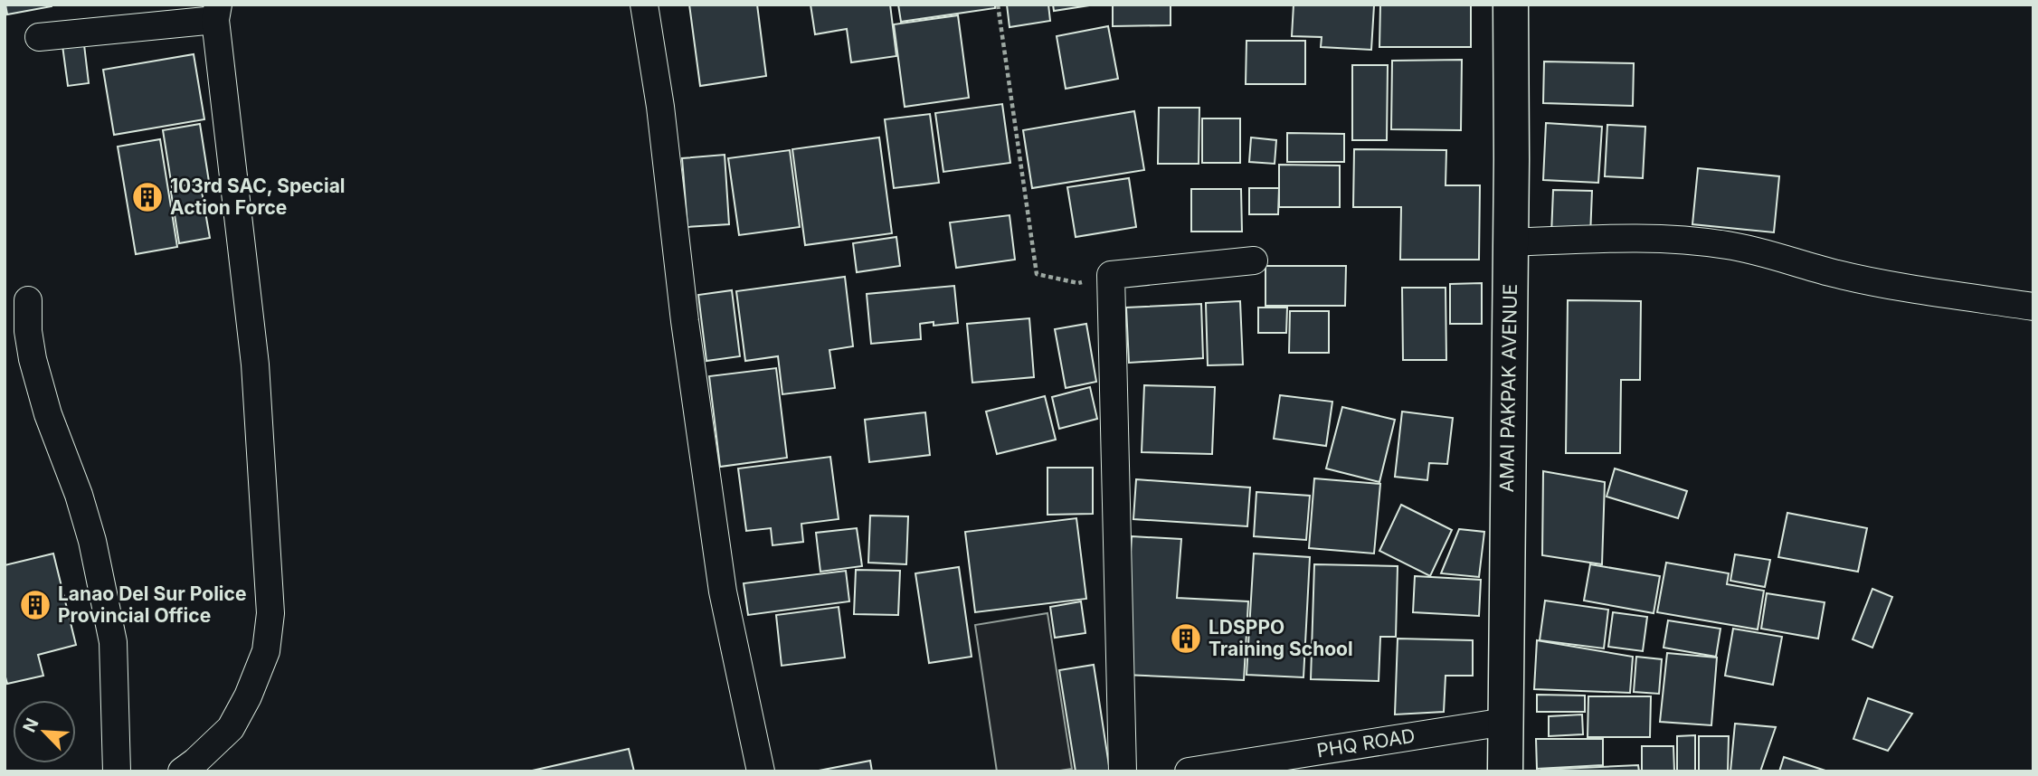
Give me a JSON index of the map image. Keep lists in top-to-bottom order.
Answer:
{
  "streets": {
    "highway": ["AMAI PAKPAK AVENUE"],
    "street": ["PHQ ROAD"]
  },
  "crossings": [
    ["AMAI PAKPAK AVENUE", "PHQ ROAD"]
  ],
  "places": {
    "building": ["103rd SAC, Special Action Force", "Lanao Del Sur Police Provincial Office", "LDSPPO Training School"]
  },
  "north": "top left"
}
